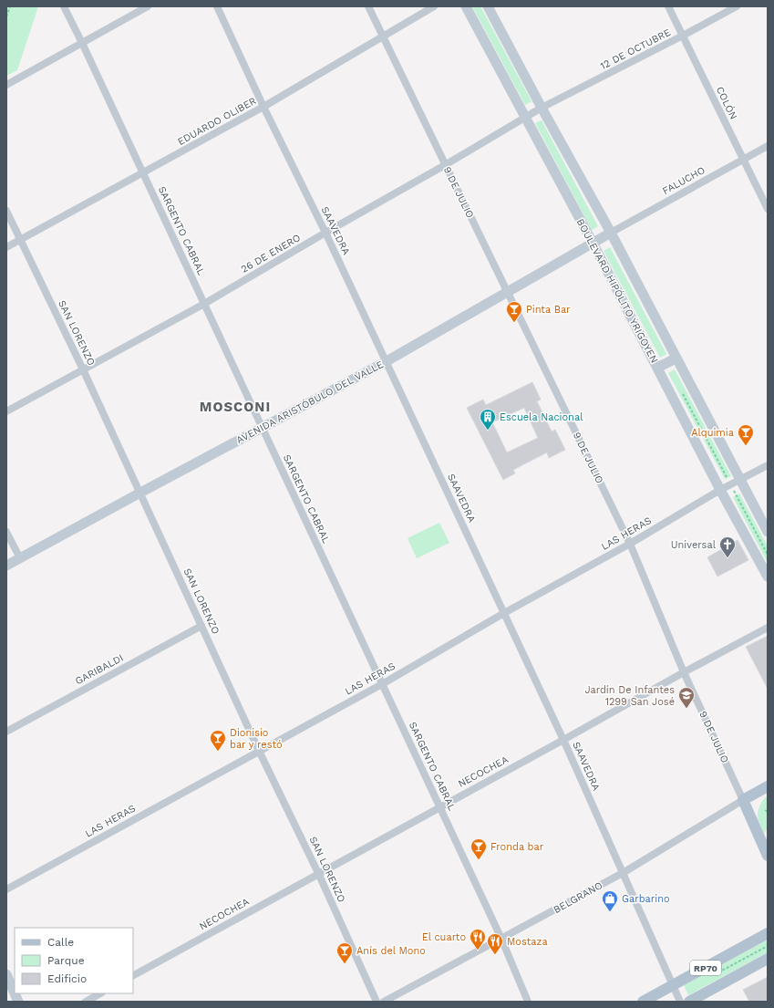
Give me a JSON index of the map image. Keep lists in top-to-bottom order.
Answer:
{
  "streets": {
    "main road": [
      "9 DE JULIO",
      "BOULEVARD HIPÓLITO YRIGOYEN",
      "AVENIDA ARISTÓBULO DEL VALLE",
      "BELGRANO",
      "RP70"
    ],
    "street": [
      "12 DE OCTUBRE",
      "COLÓN",
      "EDUARDO OLIBER",
      "FALUCHO",
      "SARGENTO CABRAL",
      "SAAVEDRA",
      "26 DE ENERO",
      "SAN LORENZO",
      "LAS HERAS",
      "GARIBALDI",
      "NECOCHEA"
    ]
  },
  "crossings": [
    ["12 DE OCTUBRE", "COLÓN"],
    ["12 DE OCTUBRE", "26 DE ENERO"],
    ["12 DE OCTUBRE", "BOULEVARD HIPÓLITO YRIGOYEN"],
    ["COLÓN", "FALUCHO"],
    ["EDUARDO OLIBER", "9 DE JULIO"],
    ["EDUARDO OLIBER", "SARGENTO CABRAL"],
    ["EDUARDO OLIBER", "SAAVEDRA"],
    ["EDUARDO OLIBER", "SAN LORENZO"],
    ["FALUCHO", "BOULEVARD HIPÓLITO YRIGOYEN"],
    ["FALUCHO", "AVENIDA ARISTÓBULO DEL VALLE"],
    ["9 DE JULIO", "26 DE ENERO"],
    ["9 DE JULIO", "AVENIDA ARISTÓBULO DEL VALLE"],
    ["9 DE JULIO", "LAS HERAS"],
    ["9 DE JULIO", "NECOCHEA"],
    ["9 DE JULIO", "BELGRANO"],
    ["SARGENTO CABRAL", "26 DE ENERO"],
    ["SARGENTO CABRAL", "AVENIDA ARISTÓBULO DEL VALLE"],
    ["SARGENTO CABRAL", "LAS HERAS"],
    ["SARGENTO CABRAL", "NECOCHEA"],
    ["SARGENTO CABRAL", "BELGRANO"],
    ["SAAVEDRA", "26 DE ENERO"],
    ["SAAVEDRA", "AVENIDA ARISTÓBULO DEL VALLE"],
    ["SAAVEDRA", "LAS HERAS"],
    ["SAAVEDRA", "NECOCHEA"],
    ["SAAVEDRA", "BELGRANO"],
    ["SAAVEDRA", "RP70"],
    ["26 DE ENERO", "BOULEVARD HIPÓLITO YRIGOYEN"],
    ["26 DE ENERO", "SAN LORENZO"],
    ["BOULEVARD HIPÓLITO YRIGOYEN", "AVENIDA ARISTÓBULO DEL VALLE"],
    ["BOULEVARD HIPÓLITO YRIGOYEN", "LAS HERAS"],
    ["SAN LORENZO", "AVENIDA ARISTÓBULO DEL VALLE"],
    ["SAN LORENZO", "LAS HERAS"],
    ["SAN LORENZO", "GARIBALDI"],
    ["SAN LORENZO", "NECOCHEA"]
  ],
  "districts": ["MOSCONI"],
  "places": {
    "bar": [
      "Pinta Bar",
      "Alquimia",
      "Dionisio bar y restó",
      "Fronda bar",
      "Anís del Mono"
    ],
    "building": ["Escuela Nacional"],
    "church": ["Universal"],
    "school or university": ["Jardín De Infantes 1299 San José"],
    "shop": ["Garbarino"],
    "restaurant": ["El cuarto", "Mostaza"]
  },
  "legend": ["Calle", "Parque", "Edificio"]
}
